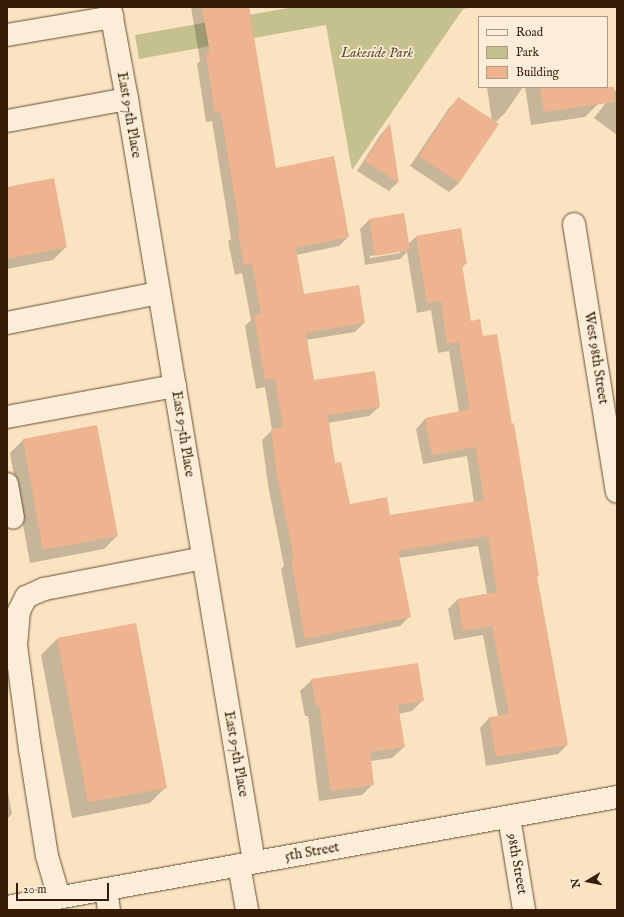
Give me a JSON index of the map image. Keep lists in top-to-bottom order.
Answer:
{
  "streets": {
    "street": [
      "East 97th Place",
      "West 98th Street",
      "5th Street",
      "98th Street"
    ]
  },
  "crossings": [
    ["East 97th Place", "5th Street"],
    ["5th Street", "98th Street"]
  ],
  "parks": ["Lakeside Park"],
  "legend": ["Road", "Park", "Building"],
  "scale_bar": "20 m",
  "north": "left"
}
